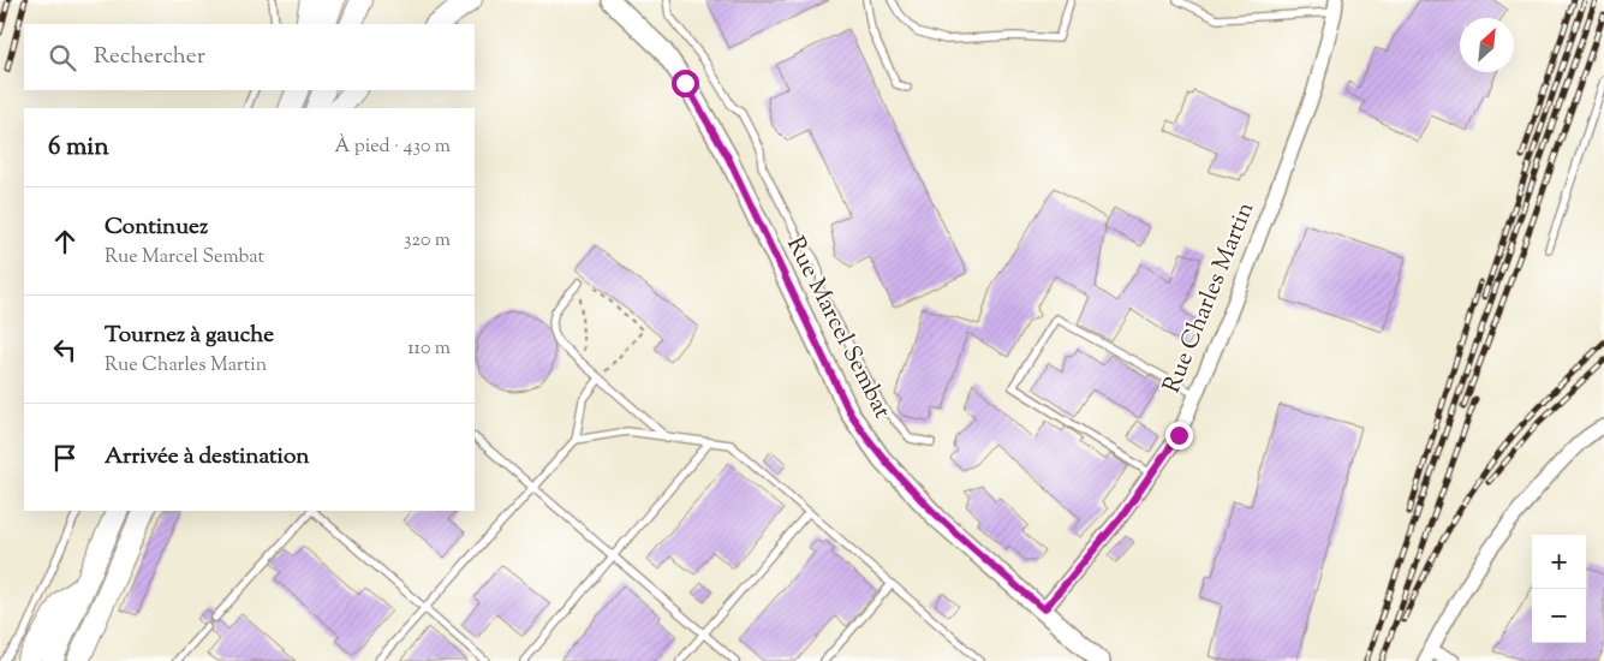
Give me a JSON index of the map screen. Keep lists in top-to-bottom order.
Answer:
{
  "streets": {
    "main road": ["Rue Marcel Sembat"],
    "street": ["Rue Charles Martin"]
  },
  "crossings": [
    ["Rue Charles Martin", "Rue Marcel Sembat"]
  ],
  "north": "top right",
  "page": {
    "search": "Rechercher",
    "heading": ["6 min", "À pied · 430 m"],
    "list": [
      ["Continuez", "Rue Marcel Sembat", "320 m"],
      ["Tournez à gauche", "Rue Charles Martin", "110 m"],
      "Arrivée à destination"
    ],
    "map_buttons": ["+", "−"]
  }
}
